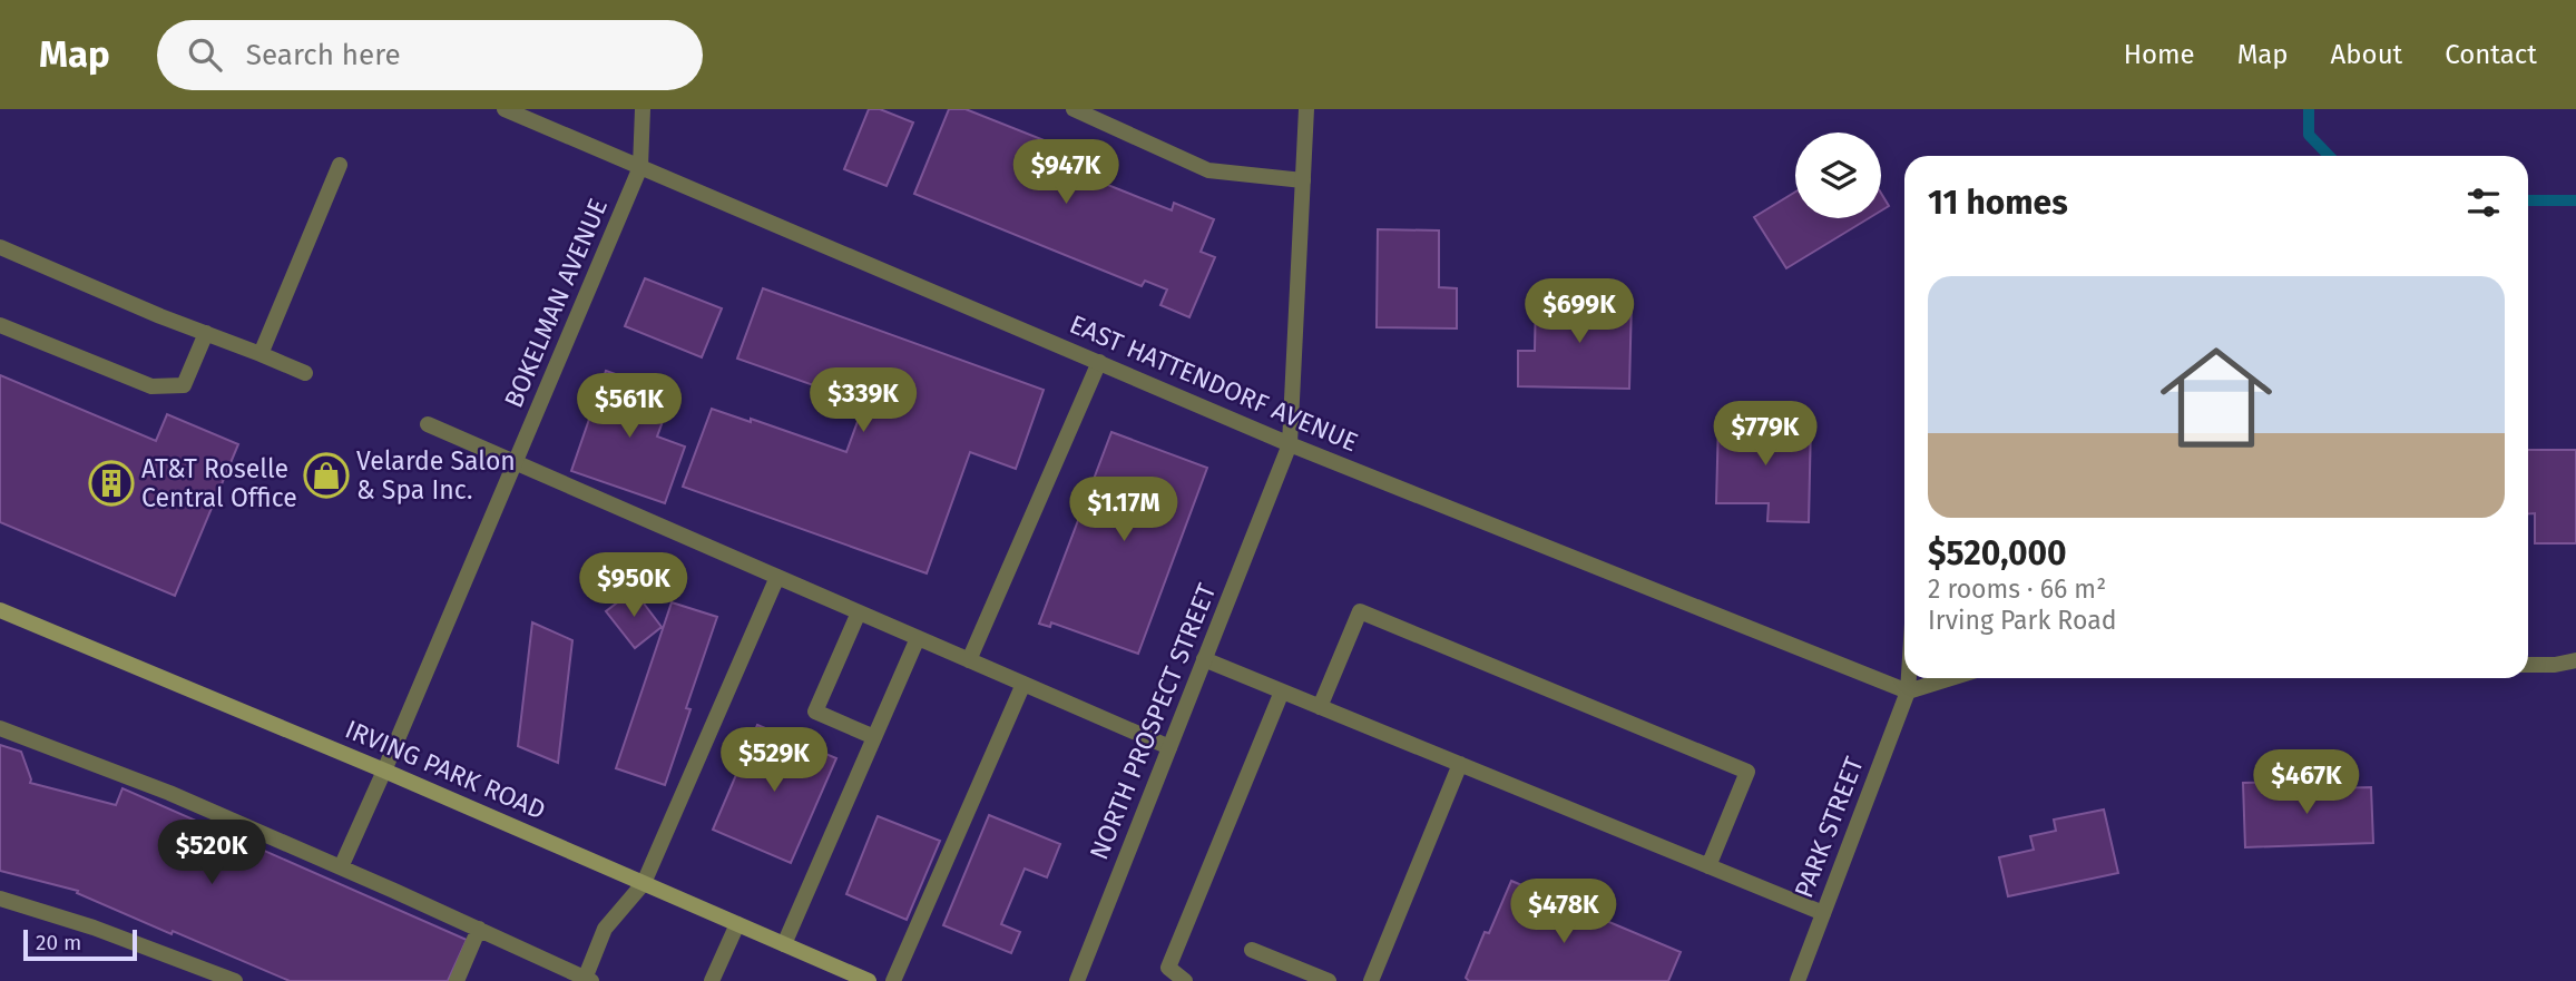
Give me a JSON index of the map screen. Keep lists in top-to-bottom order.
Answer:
{
  "streets": {
    "main road": ["IRVING PARK ROAD"],
    "street": [
      "BOKELMAN AVENUE",
      "EAST HATTENDORF AVENUE",
      "NORTH PROSPECT STREET",
      "PARK STREET"
    ]
  },
  "crossings": [
    ["BOKELMAN AVENUE", "EAST HATTENDORF AVENUE"],
    ["BOKELMAN AVENUE", "IRVING PARK ROAD"],
    ["EAST HATTENDORF AVENUE", "NORTH PROSPECT STREET"],
    ["EAST HATTENDORF AVENUE", "PARK STREET"]
  ],
  "places": {
    "shop": ["Velarde Salon & Spa Inc."],
    "building": ["AT&T Roselle Central Office"]
  },
  "scale_bar": "20 m",
  "page": {
    "header": "Map",
    "search": "Search here",
    "nav": [
      "Home",
      "Map",
      "About",
      "Contact"
    ],
    "price": [
      "$947K",
      "$699K",
      "$339K",
      "$561K",
      "$779K",
      "$1.17M",
      "$950K",
      "$529K",
      "$467K",
      "$520K",
      "$478K"
    ],
    "heading": "11 homes",
    "list": [
      {
        "name": "$520,000",
        "note": "2 rooms · 66 m² · Irving Park Road"
      }
    ],
    "scale": "20 m"
  }
}
